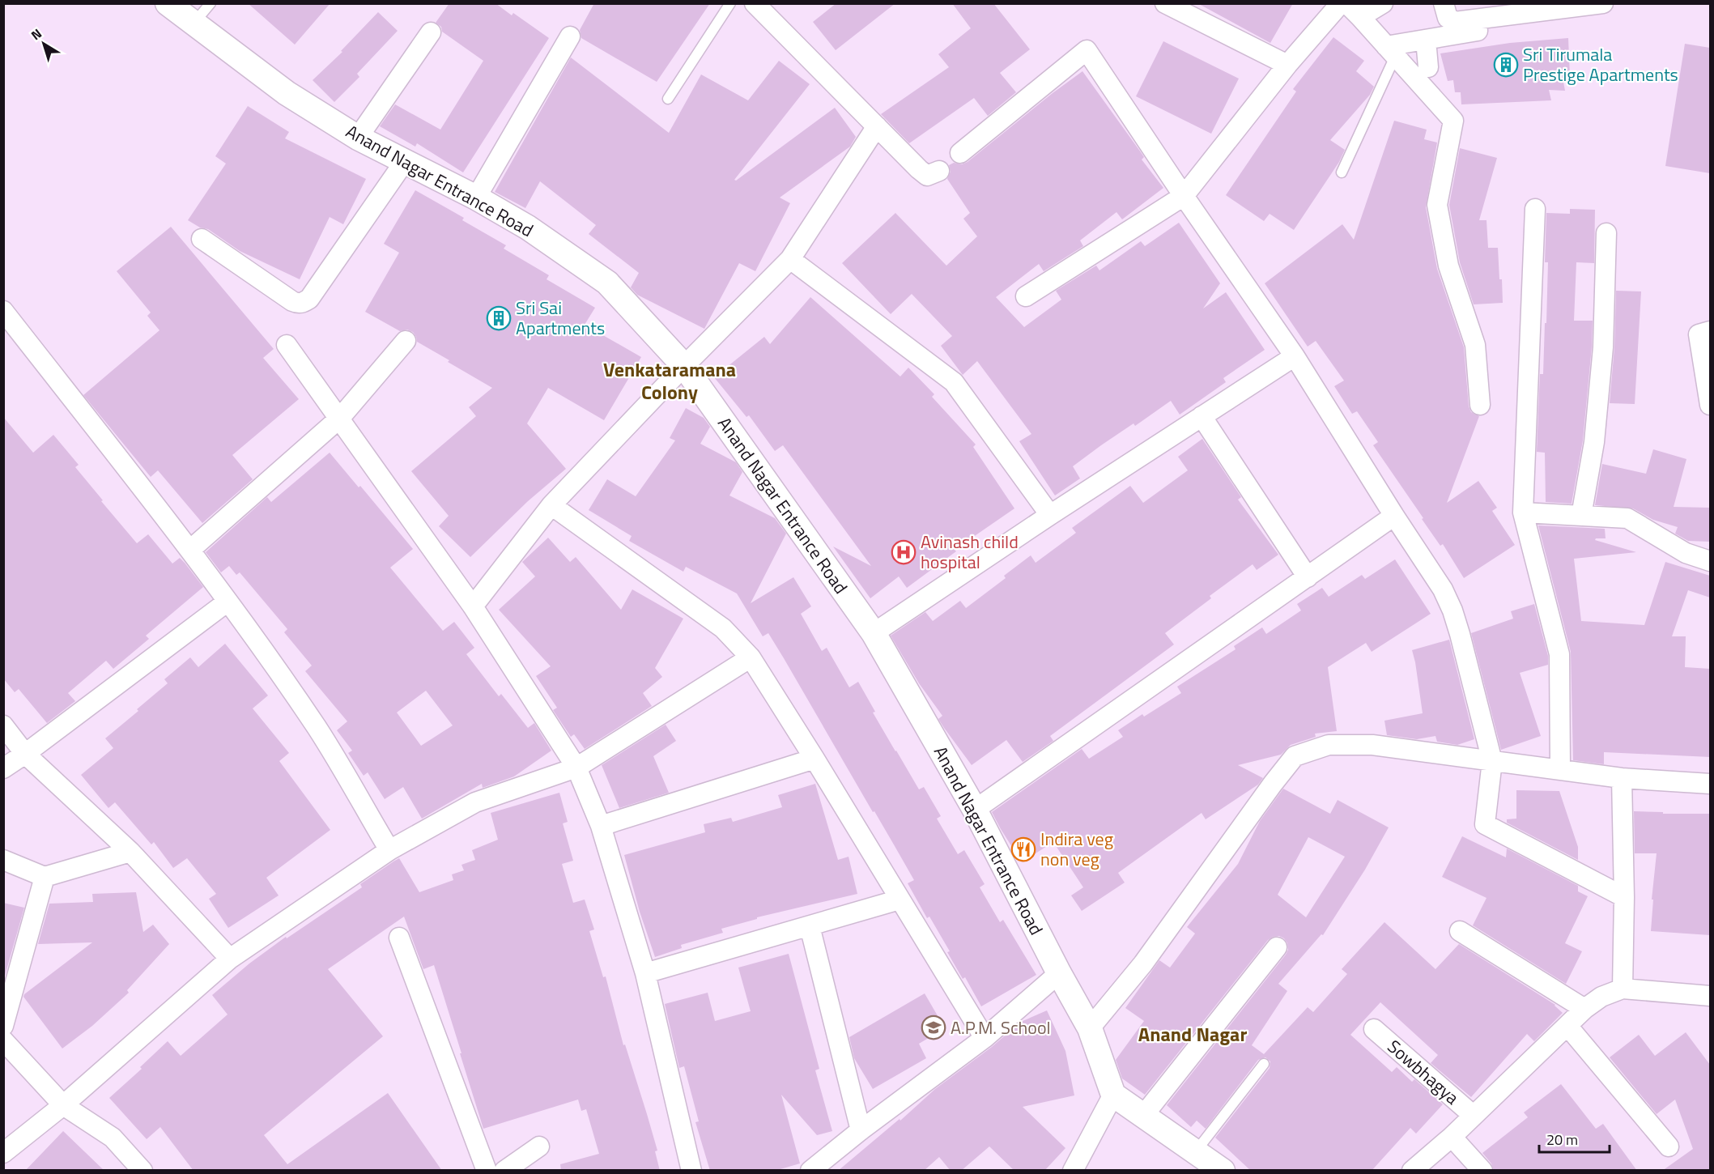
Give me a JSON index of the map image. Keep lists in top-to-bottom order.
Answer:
{
  "streets": {
    "street": ["Anand Nagar Entrance Road", "Sowbhagya"]
  },
  "districts": ["Venkataramana Colony", "Anand Nagar"],
  "places": {
    "building": ["Sri Tirumala Prestige Apartments", "Sri Sai Apartments"],
    "hospital": ["Avinash child hospital"],
    "restaurant": ["Indira veg non veg"],
    "school or university": ["A.P.M. School"]
  },
  "scale_bar": "20 m",
  "north": "top left"
}
